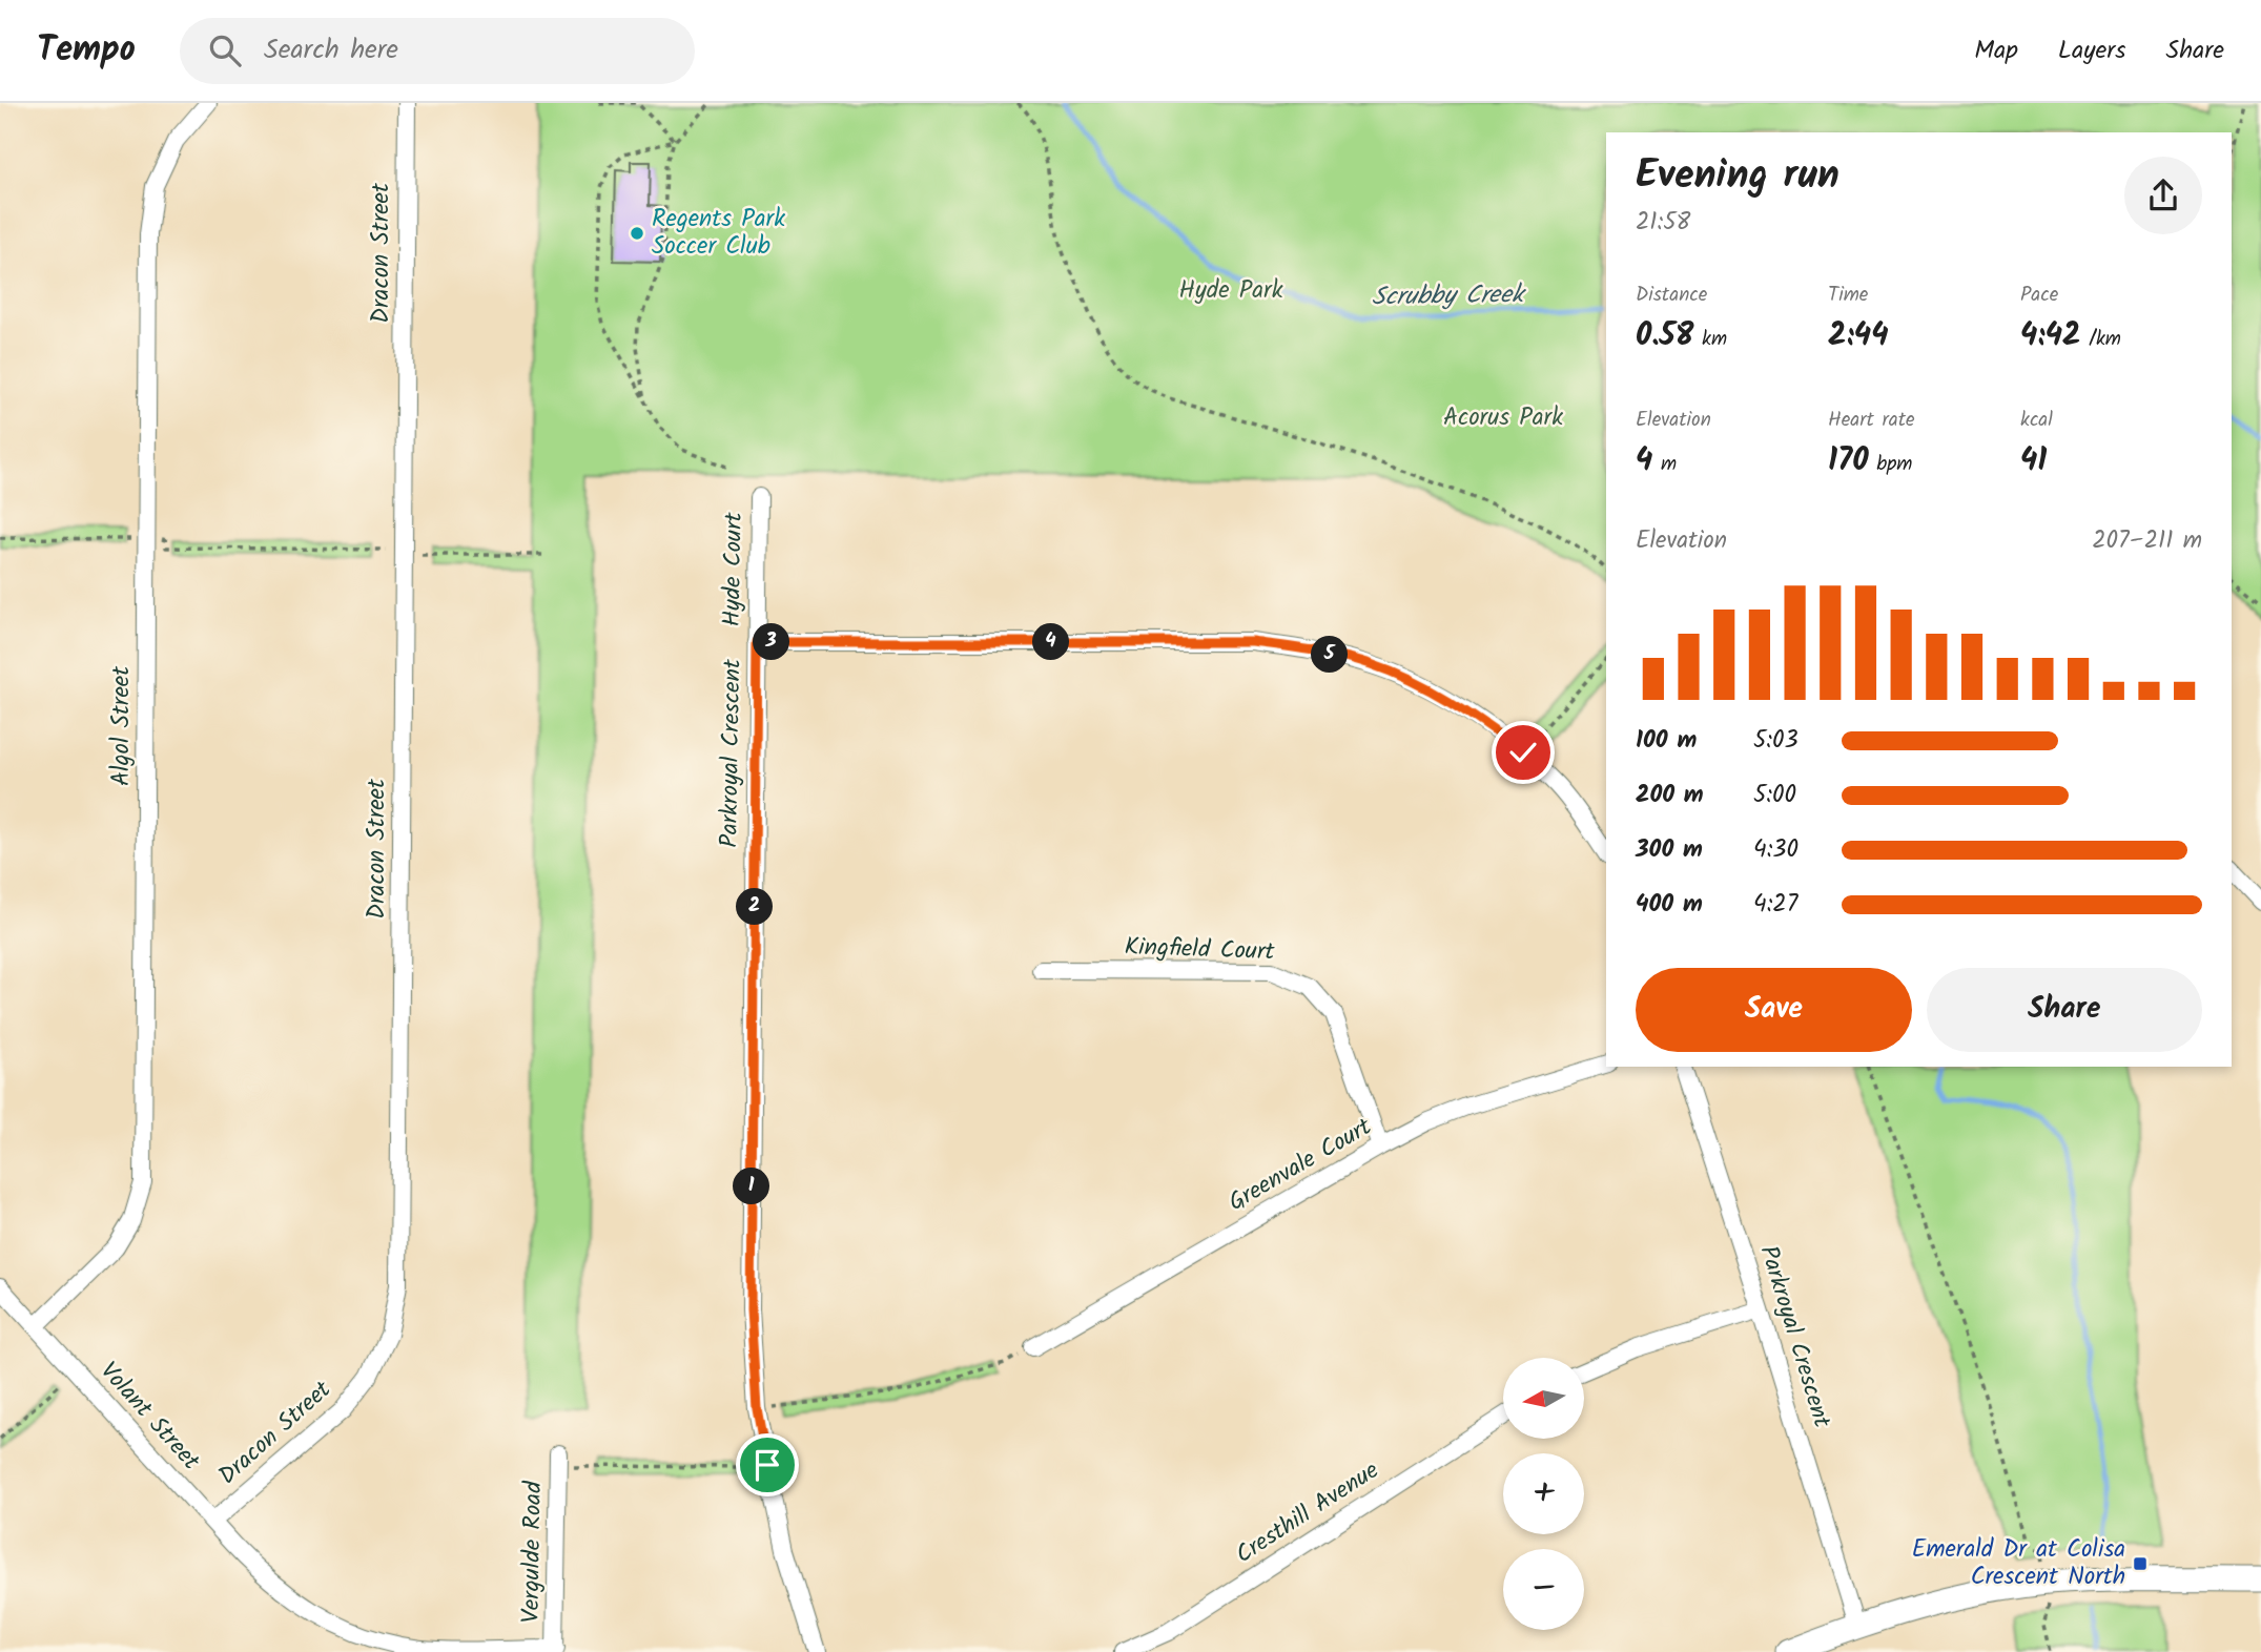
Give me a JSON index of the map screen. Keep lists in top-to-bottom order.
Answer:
{
  "streets": {
    "street": [
      "Dracon Street",
      "Hyde Court",
      "Algol Street",
      "Parkroyal Crescent",
      "Kingfield Court",
      "Greenvale Court",
      "Volant Street",
      "Cresthill Avenue",
      "Vergulde Road"
    ]
  },
  "crossings": [
    ["Dracon Street", "Volant Street"],
    ["Hyde Court", "Parkroyal Crescent"],
    ["Algol Street", "Volant Street"],
    ["Kingfield Court", "Greenvale Court"],
    ["Volant Street", "Vergulde Road"]
  ],
  "water": ["Scrubby Creek"],
  "parks": ["Hyde Park", "Acorus Park"],
  "places": {
    "other": ["Regents Park Soccer Club"],
    "transit": ["Emerald Dr at Colisa Crescent North"]
  },
  "north": "left",
  "page": {
    "header": "Tempo",
    "search": "Search here",
    "nav": ["Map", "Layers", "Share"],
    "heading": ["Evening run", "21:58"],
    "stats": [
      ["Distance", "0.58 km"],
      ["Time", "2:44"],
      ["Pace", "4:42 /km"],
      ["Elevation", "4 m"],
      ["Heart rate", "170 bpm"],
      ["kcal", "41"]
    ],
    "chart": ["Elevation", "207–211 m"],
    "pins": [
      "3",
      "4",
      "5",
      "2",
      "1"
    ],
    "list": [
      {
        "name": "100 m",
        "note": "5:03"
      },
      {
        "name": "200 m",
        "note": "5:00"
      },
      {
        "name": "300 m",
        "note": "4:30"
      },
      {
        "name": "400 m",
        "note": "4:27"
      }
    ],
    "buttons": ["Save", "Share"],
    "map_buttons": ["+", "−"]
  }
}
